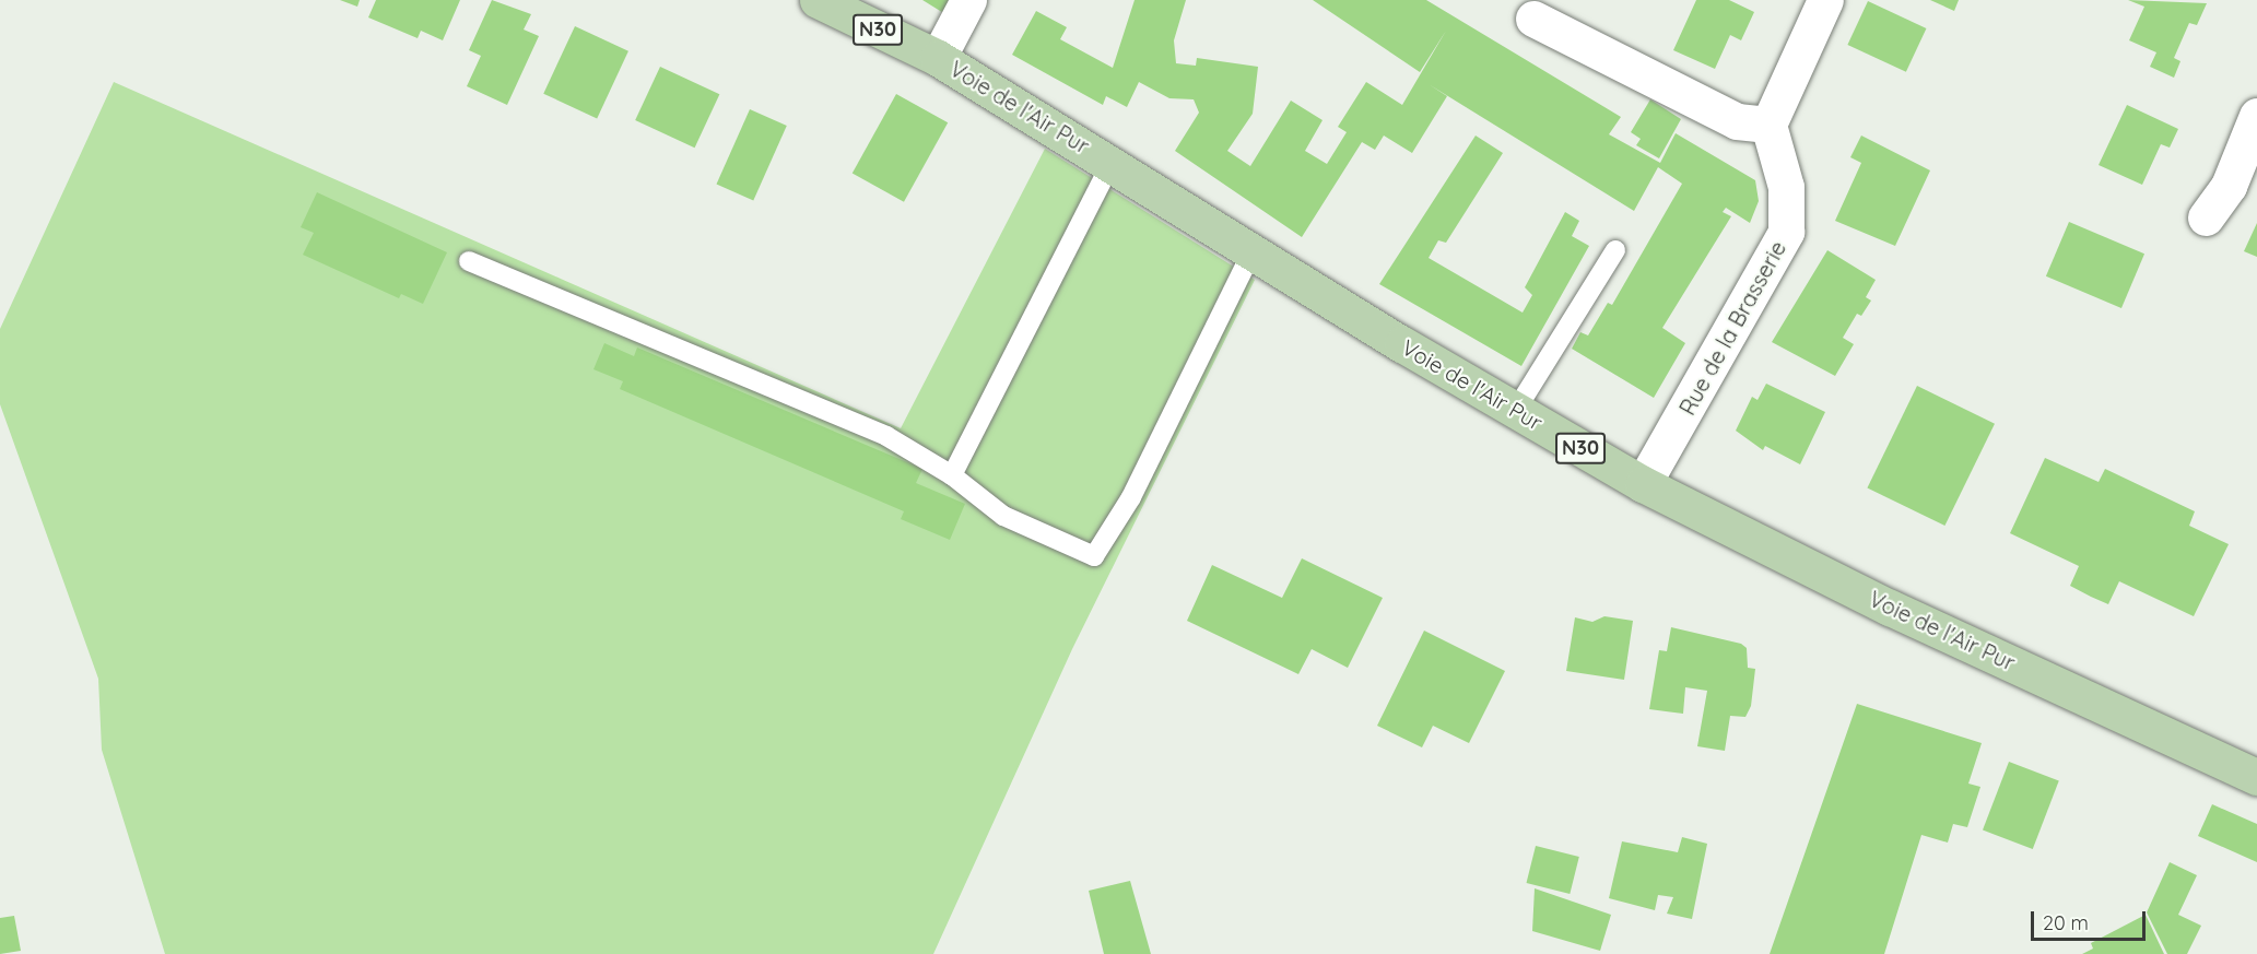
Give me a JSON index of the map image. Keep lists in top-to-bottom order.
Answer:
{
  "streets": {
    "main road": ["N30", "Voie de l'Air Pur"],
    "street": ["Rue de la Brasserie"]
  },
  "crossings": [
    ["Voie de l'Air Pur", "Rue de la Brasserie"]
  ],
  "scale_bar": "20 m"
}
